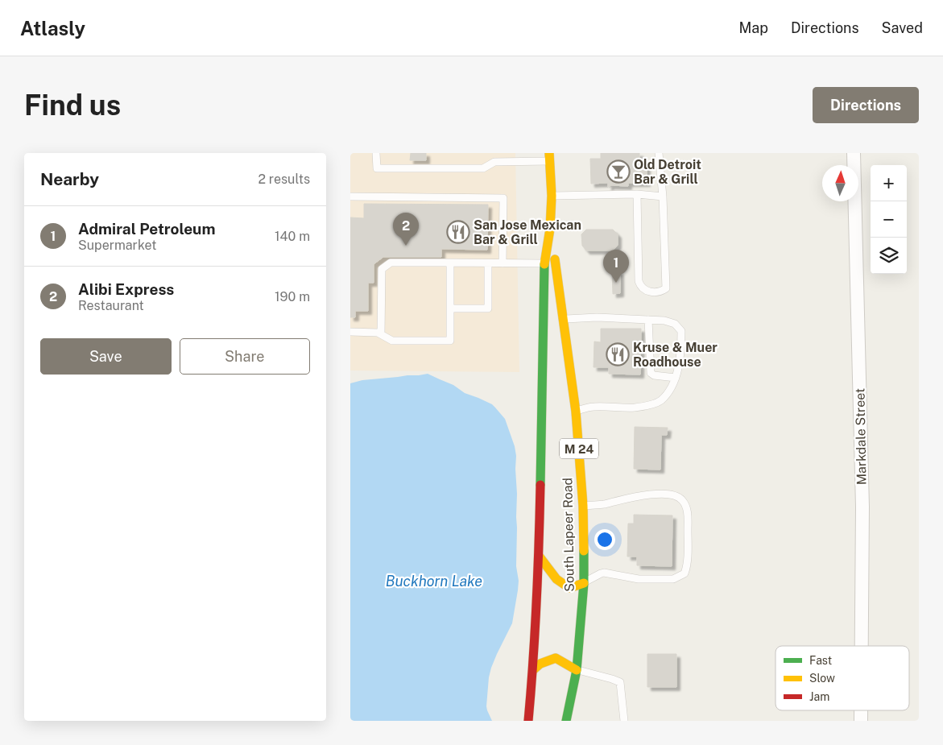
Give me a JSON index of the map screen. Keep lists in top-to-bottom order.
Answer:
{
  "streets": {
    "main road": ["M 24", "South Lapeer Road"],
    "street": ["Markdale Street"]
  },
  "water": ["Buckhorn Lake"],
  "places": {
    "bar": ["Old Detroit Bar & Grill"],
    "restaurant": ["San Jose Mexican Bar & Grill", "Kruse & Muer Roadhouse"]
  },
  "legend": ["Fast", "Slow", "Jam"],
  "north": "top",
  "page": {
    "header": "Atlasly",
    "nav": ["Map", "Directions", "Saved"],
    "buttons": [
      "Directions",
      ["Save", "Share"]
    ],
    "title": "Find us",
    "heading": ["Nearby", "2 results"],
    "map_buttons": ["+", "−"],
    "list": [
      {
        "mark": "1",
        "name": "Admiral Petroleum",
        "note": "Supermarket",
        "value": "140 m"
      },
      {
        "mark": "2",
        "name": "Alibi Express",
        "note": "Restaurant",
        "value": "190 m"
      }
    ],
    "pins": ["2", "1"]
  }
}
